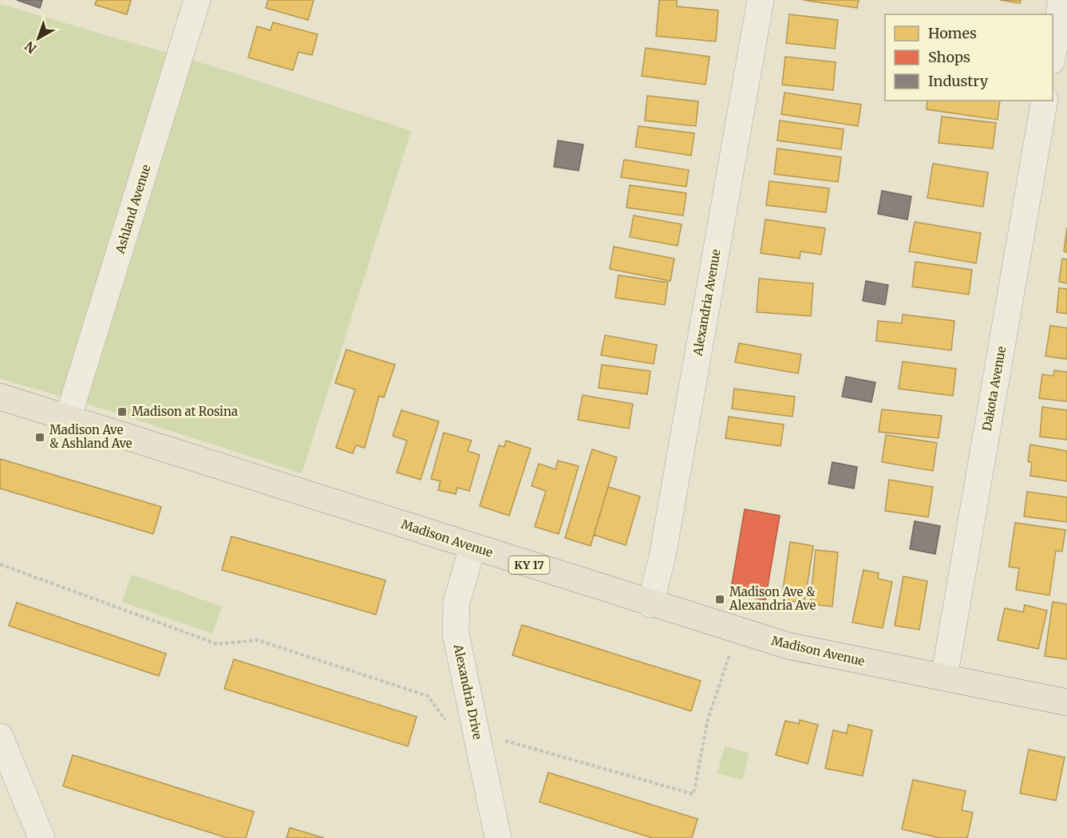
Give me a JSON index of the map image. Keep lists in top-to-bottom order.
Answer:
{
  "streets": {
    "main road": ["Madison Avenue", "KY 17"],
    "street": [
      "Ashland Avenue",
      "Alexandria Avenue",
      "Dakota Avenue",
      "Alexandria Drive"
    ]
  },
  "crossings": [
    ["Ashland Avenue", "Madison Avenue"],
    ["Alexandria Avenue", "Madison Avenue"],
    ["Dakota Avenue", "Madison Avenue"],
    ["Madison Avenue", "Alexandria Drive"]
  ],
  "places": {
    "transit": ["Madison at Rosina", "Madison Ave & Ashland Ave", "Madison Ave & Alexandria Ave"]
  },
  "legend": ["Homes", "Shops", "Industry"],
  "north": "bottom left"
}
